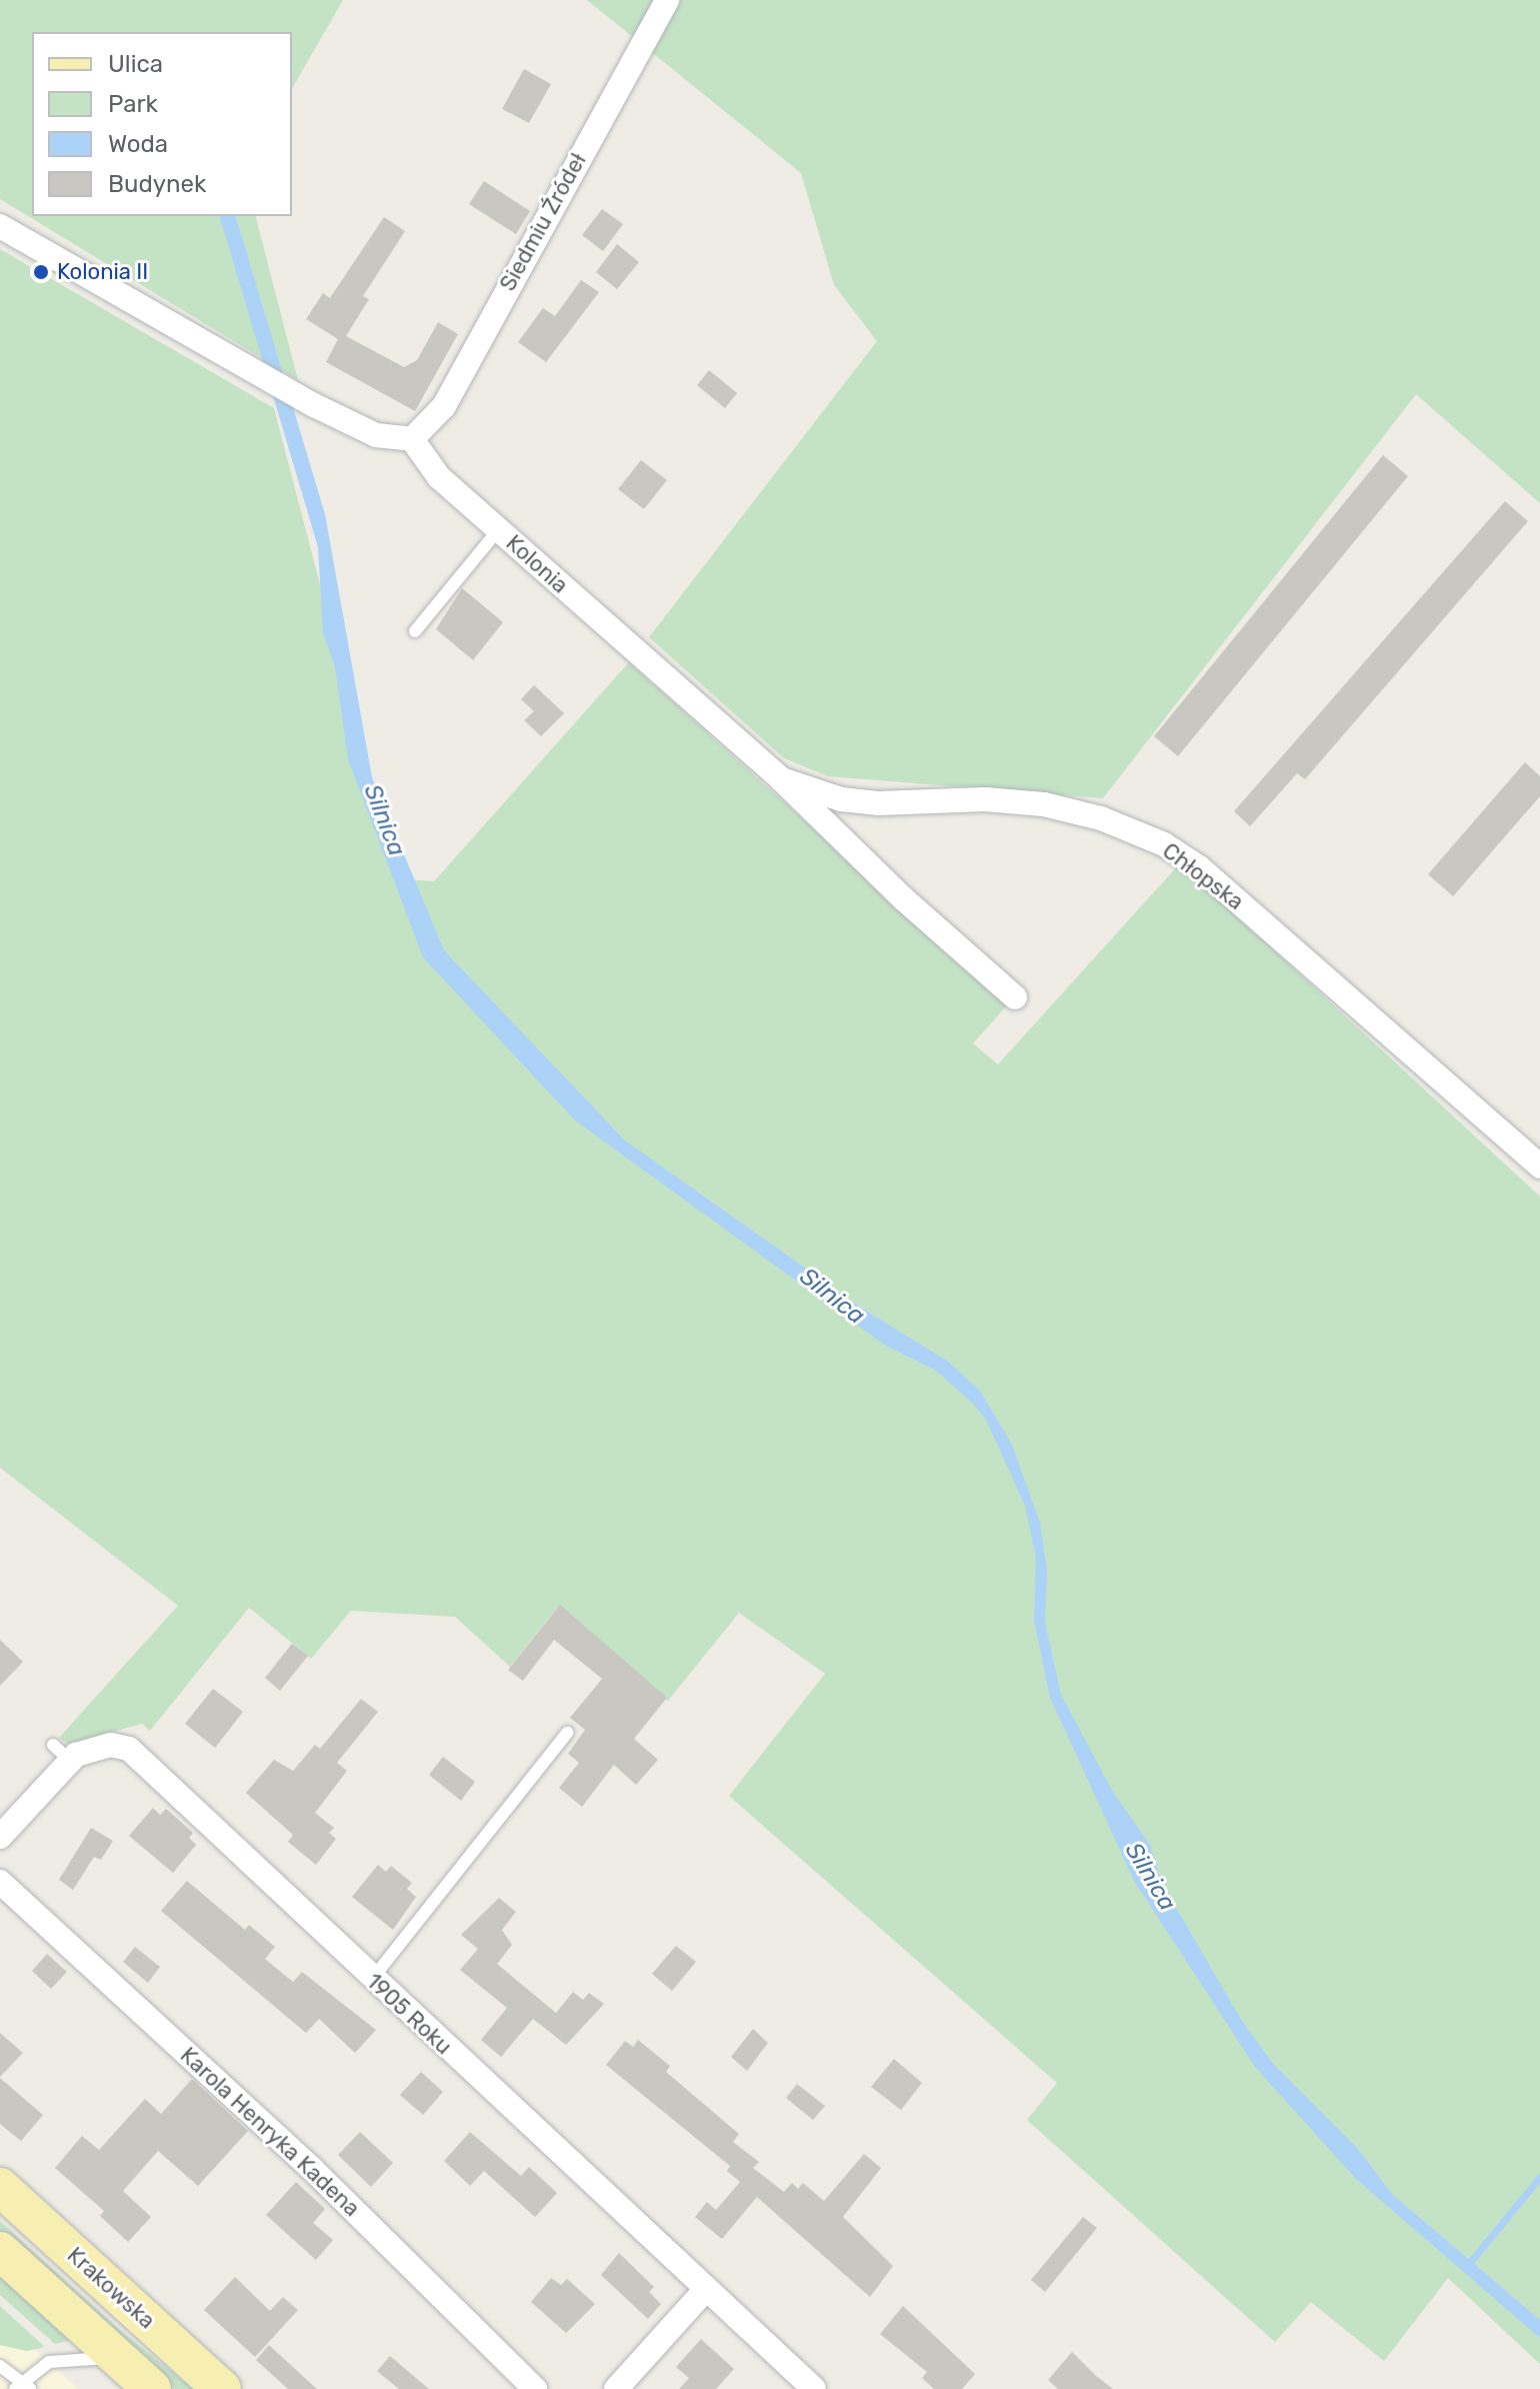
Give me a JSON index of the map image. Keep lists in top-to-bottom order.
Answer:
{
  "streets": {
    "main road": ["Krakowska"],
    "street": [
      "Siedmiu Źródeł",
      "Kolonia",
      "Chłopska",
      "1905 Roku",
      "Karola Henryka Kadena"
    ]
  },
  "crossings": [
    ["Siedmiu Źródeł", "Kolonia"],
    ["Kolonia", "Chłopska"]
  ],
  "water": ["Silnica"],
  "places": ["Kolonia II"],
  "legend": [
    "Ulica",
    "Park",
    "Woda",
    "Budynek"
  ]
}
